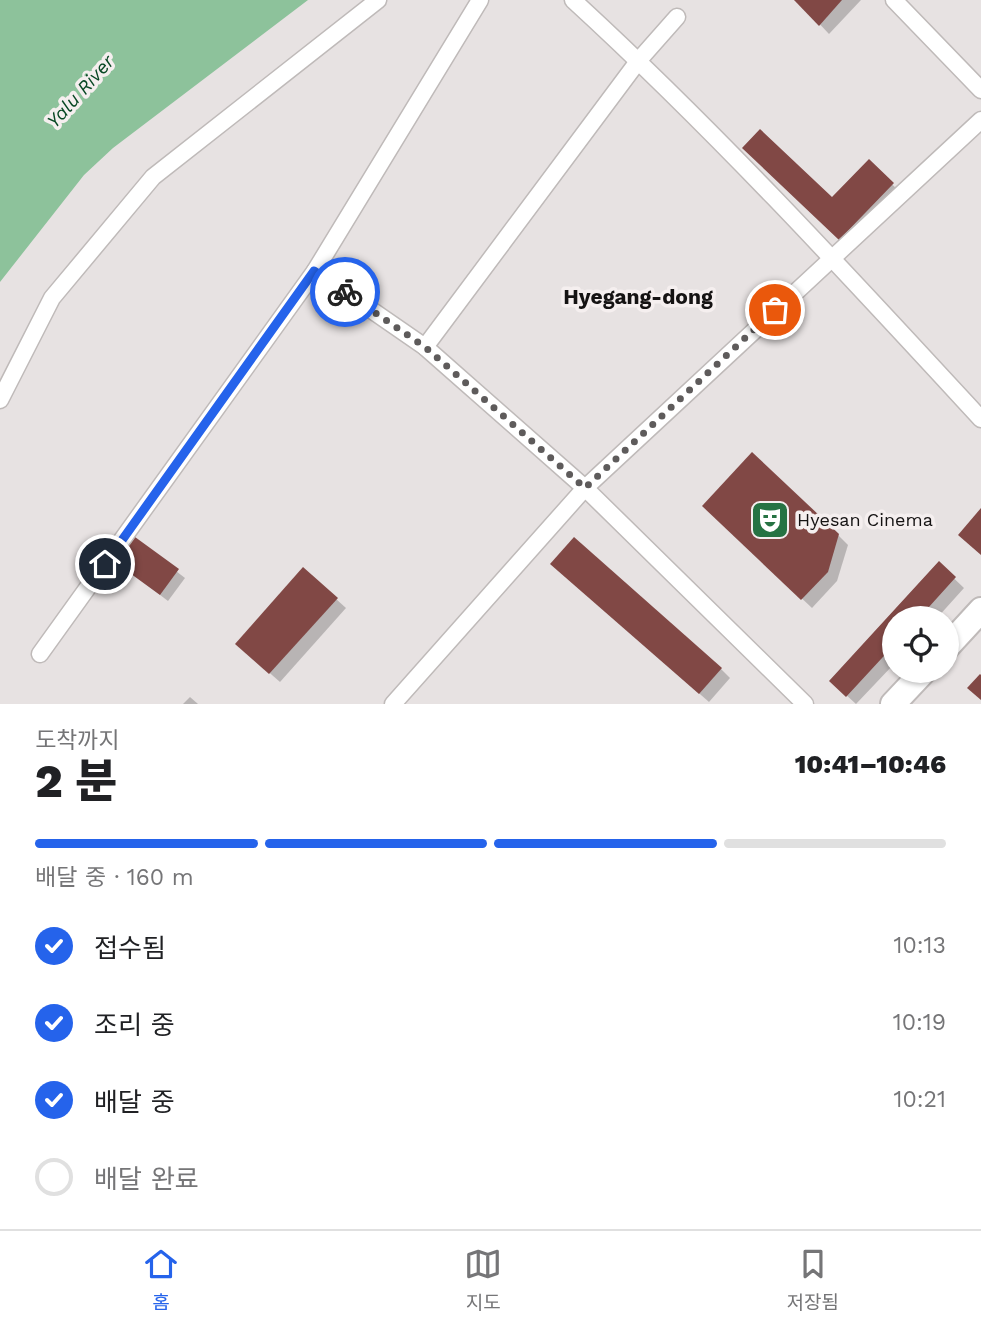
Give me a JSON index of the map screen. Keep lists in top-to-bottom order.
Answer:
{
  "districts": ["Hyegang-dong"],
  "water": ["Yalu River"],
  "places": {
    "theatre": ["Hyesan Cinema"]
  },
  "page": {
    "heading": ["2 분", "도착까지", "10:41–10:46"],
    "bar": "배달 중 · 160 m",
    "list": [
      ["접수됨", "10:13"],
      ["조리 중", "10:19"],
      ["배달 중", "10:21"],
      "배달 완료"
    ],
    "tabs": ["홈", "지도", "저장됨"]
  }
}
